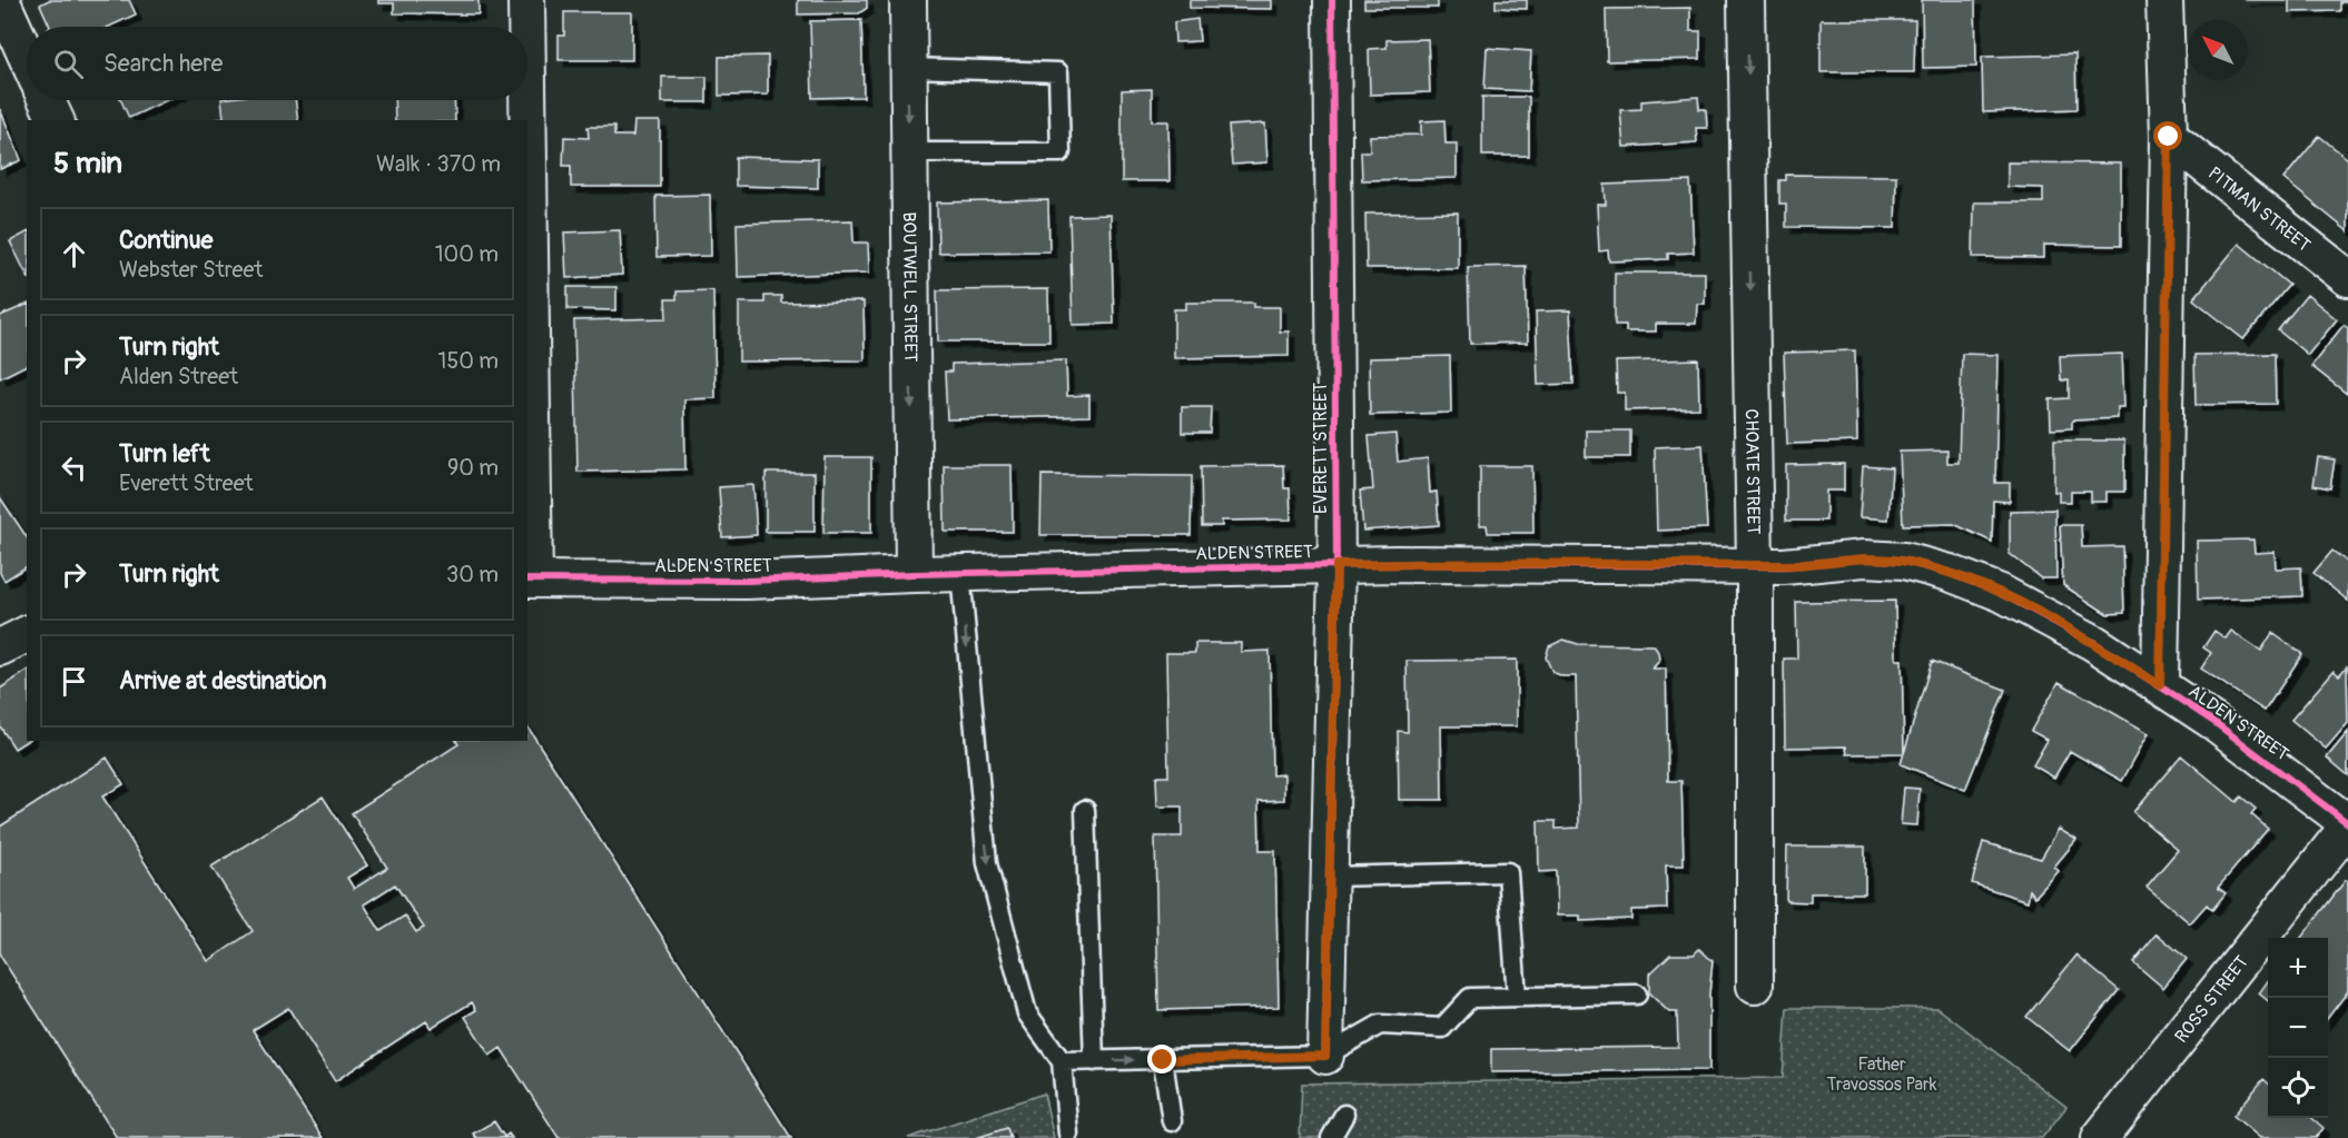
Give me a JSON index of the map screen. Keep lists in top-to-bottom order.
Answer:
{
  "streets": {
    "street": [
      "PITMAN STREET",
      "BOUTWELL STREET",
      "EVERETT STREET",
      "CHOATE STREET",
      "ALDEN STREET",
      "ROSS STREET"
    ]
  },
  "crossings": [
    ["BOUTWELL STREET", "ALDEN STREET"],
    ["EVERETT STREET", "ALDEN STREET"],
    ["CHOATE STREET", "ALDEN STREET"],
    ["ALDEN STREET", "ROSS STREET"]
  ],
  "one_way": ["BOUTWELL STREET", "CHOATE STREET"],
  "parks": ["Father Travossos Park"],
  "north": "top left",
  "page": {
    "search": "Search here",
    "heading": ["5 min", "Walk · 370 m"],
    "list": [
      ["Continue", "Webster Street", "100 m"],
      ["Turn right", "Alden Street", "150 m"],
      ["Turn left", "Everett Street", "90 m"],
      ["Turn right", "30 m"],
      "Arrive at destination"
    ],
    "map_buttons": ["+", "−"]
  }
}
